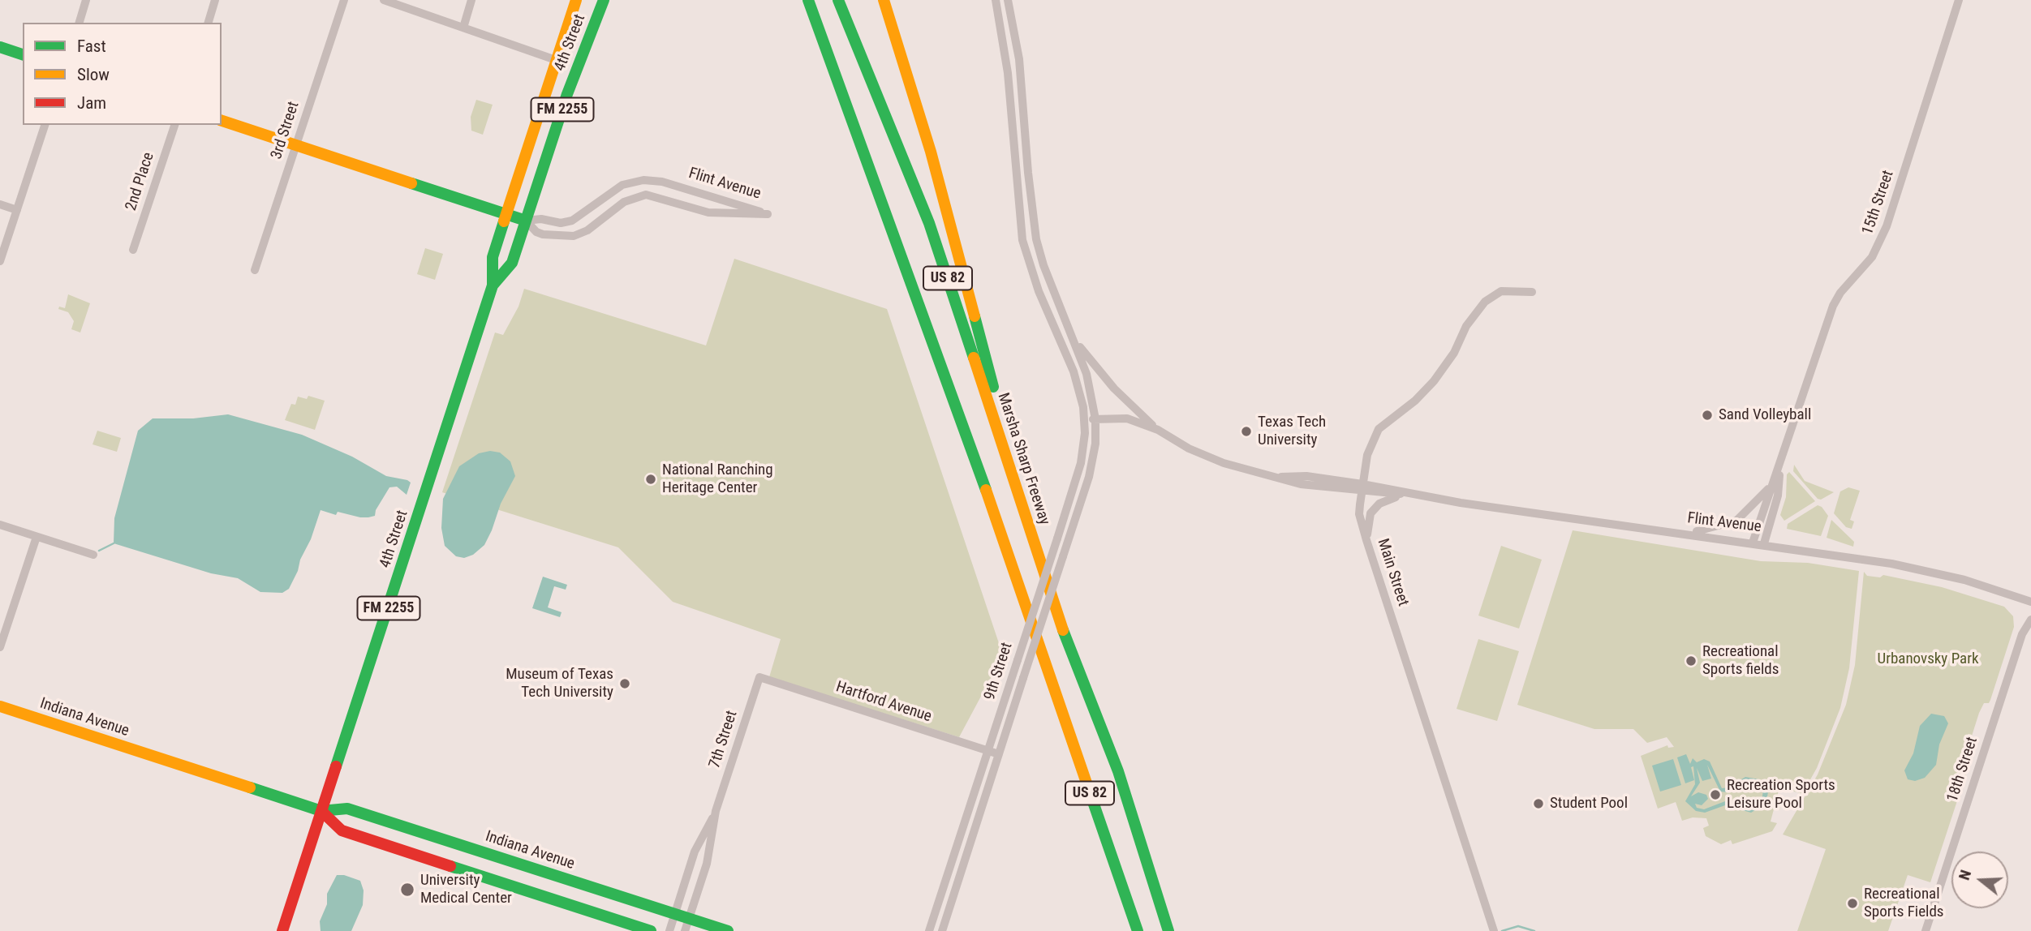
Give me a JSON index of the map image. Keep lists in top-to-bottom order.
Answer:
{
  "streets": {
    "main road": [
      "4th Street",
      "FM 2255",
      "Flint Avenue",
      "US 82",
      "Marsha Sharp Freeway",
      "Indiana Avenue"
    ],
    "street": [
      "3rd Street",
      "2nd Place",
      "15th Street",
      "Main Street",
      "9th Street",
      "Hartford Avenue",
      "7th Street",
      "18th Street"
    ]
  },
  "crossings": [
    ["4th Street", "Flint Avenue"],
    ["4th Street", "Indiana Avenue"],
    ["3rd Street", "Flint Avenue"],
    ["Flint Avenue", "15th Street"],
    ["Flint Avenue", "Main Street"],
    ["Flint Avenue", "9th Street"],
    ["9th Street", "Hartford Avenue"],
    ["Hartford Avenue", "7th Street"],
    ["Indiana Avenue", "7th Street"]
  ],
  "parks": ["Urbanovsky Park"],
  "places": [
    "Sand Volleyball",
    "Texas Tech University",
    "National Ranching Heritage Center",
    "Recreational Sports fields",
    "Museum of Texas Tech University",
    "Recreation Sports Leisure Pool",
    "Student Pool",
    "University Medical Center",
    "Recreational Sports Fields"
  ],
  "legend": ["Fast", "Slow", "Jam"],
  "north": "left"
}
